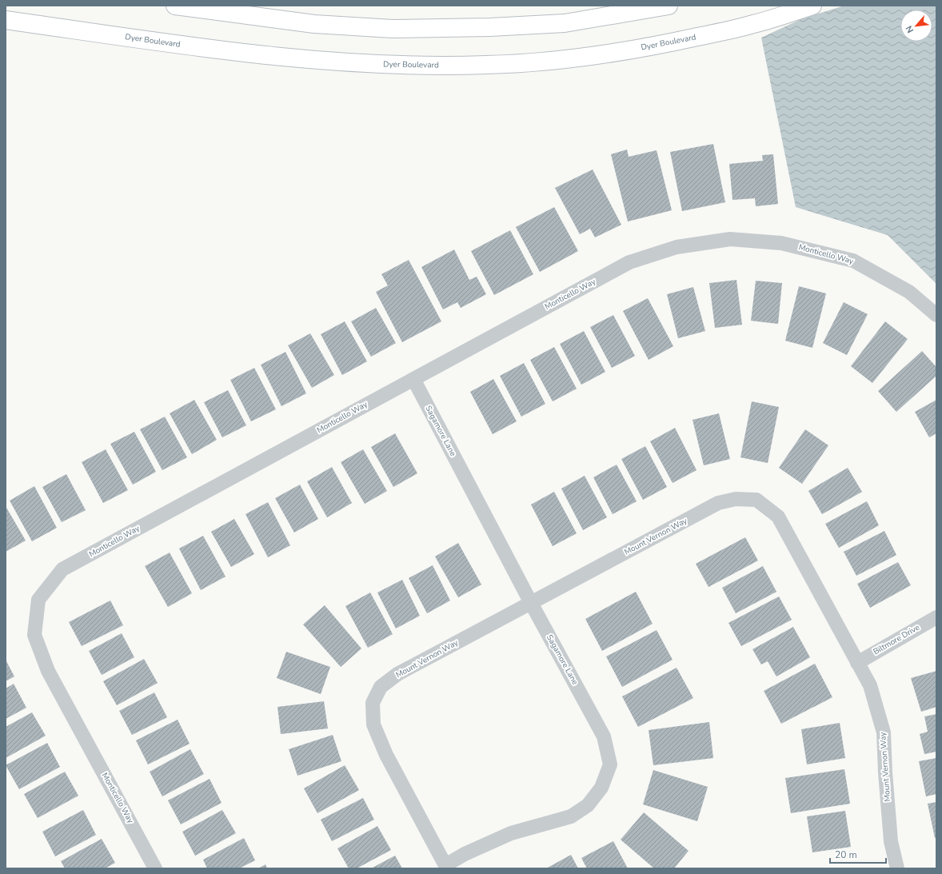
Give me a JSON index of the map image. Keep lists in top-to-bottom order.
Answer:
{
  "streets": {
    "main road": ["Dyer Boulevard"],
    "street": [
      "Monticello Way",
      "Sagamore Lane",
      "Mount Vernon Way",
      "Biltmore Drive"
    ]
  },
  "crossings": [
    ["Monticello Way", "Sagamore Lane"],
    ["Sagamore Lane", "Mount Vernon Way"],
    ["Mount Vernon Way", "Biltmore Drive"]
  ],
  "scale_bar": "20 m",
  "north": "bottom left"
}
